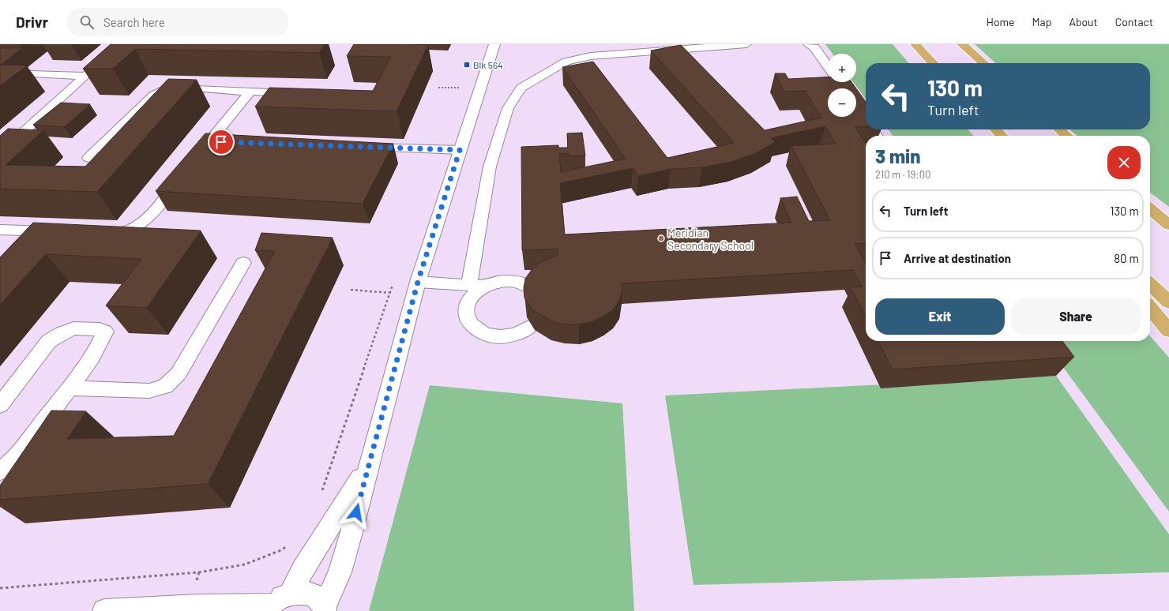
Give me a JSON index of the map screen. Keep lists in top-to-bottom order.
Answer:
{
  "places": {
    "transit": ["Blk 564"],
    "other": ["Meridian Secondary School"]
  },
  "page": {
    "header": "Drivr",
    "search": "Search here",
    "nav": [
      "Home",
      "Map",
      "About",
      "Contact"
    ],
    "map_buttons": ["+", "−"],
    "turn": ["130 m", "Turn left"],
    "heading": ["3 min", "210 m · 19:00"],
    "list": [
      {
        "name": "Turn left",
        "value": "130 m"
      },
      {
        "name": "Arrive at destination",
        "value": "80 m"
      }
    ],
    "buttons": ["Exit", "Share"]
  }
}
